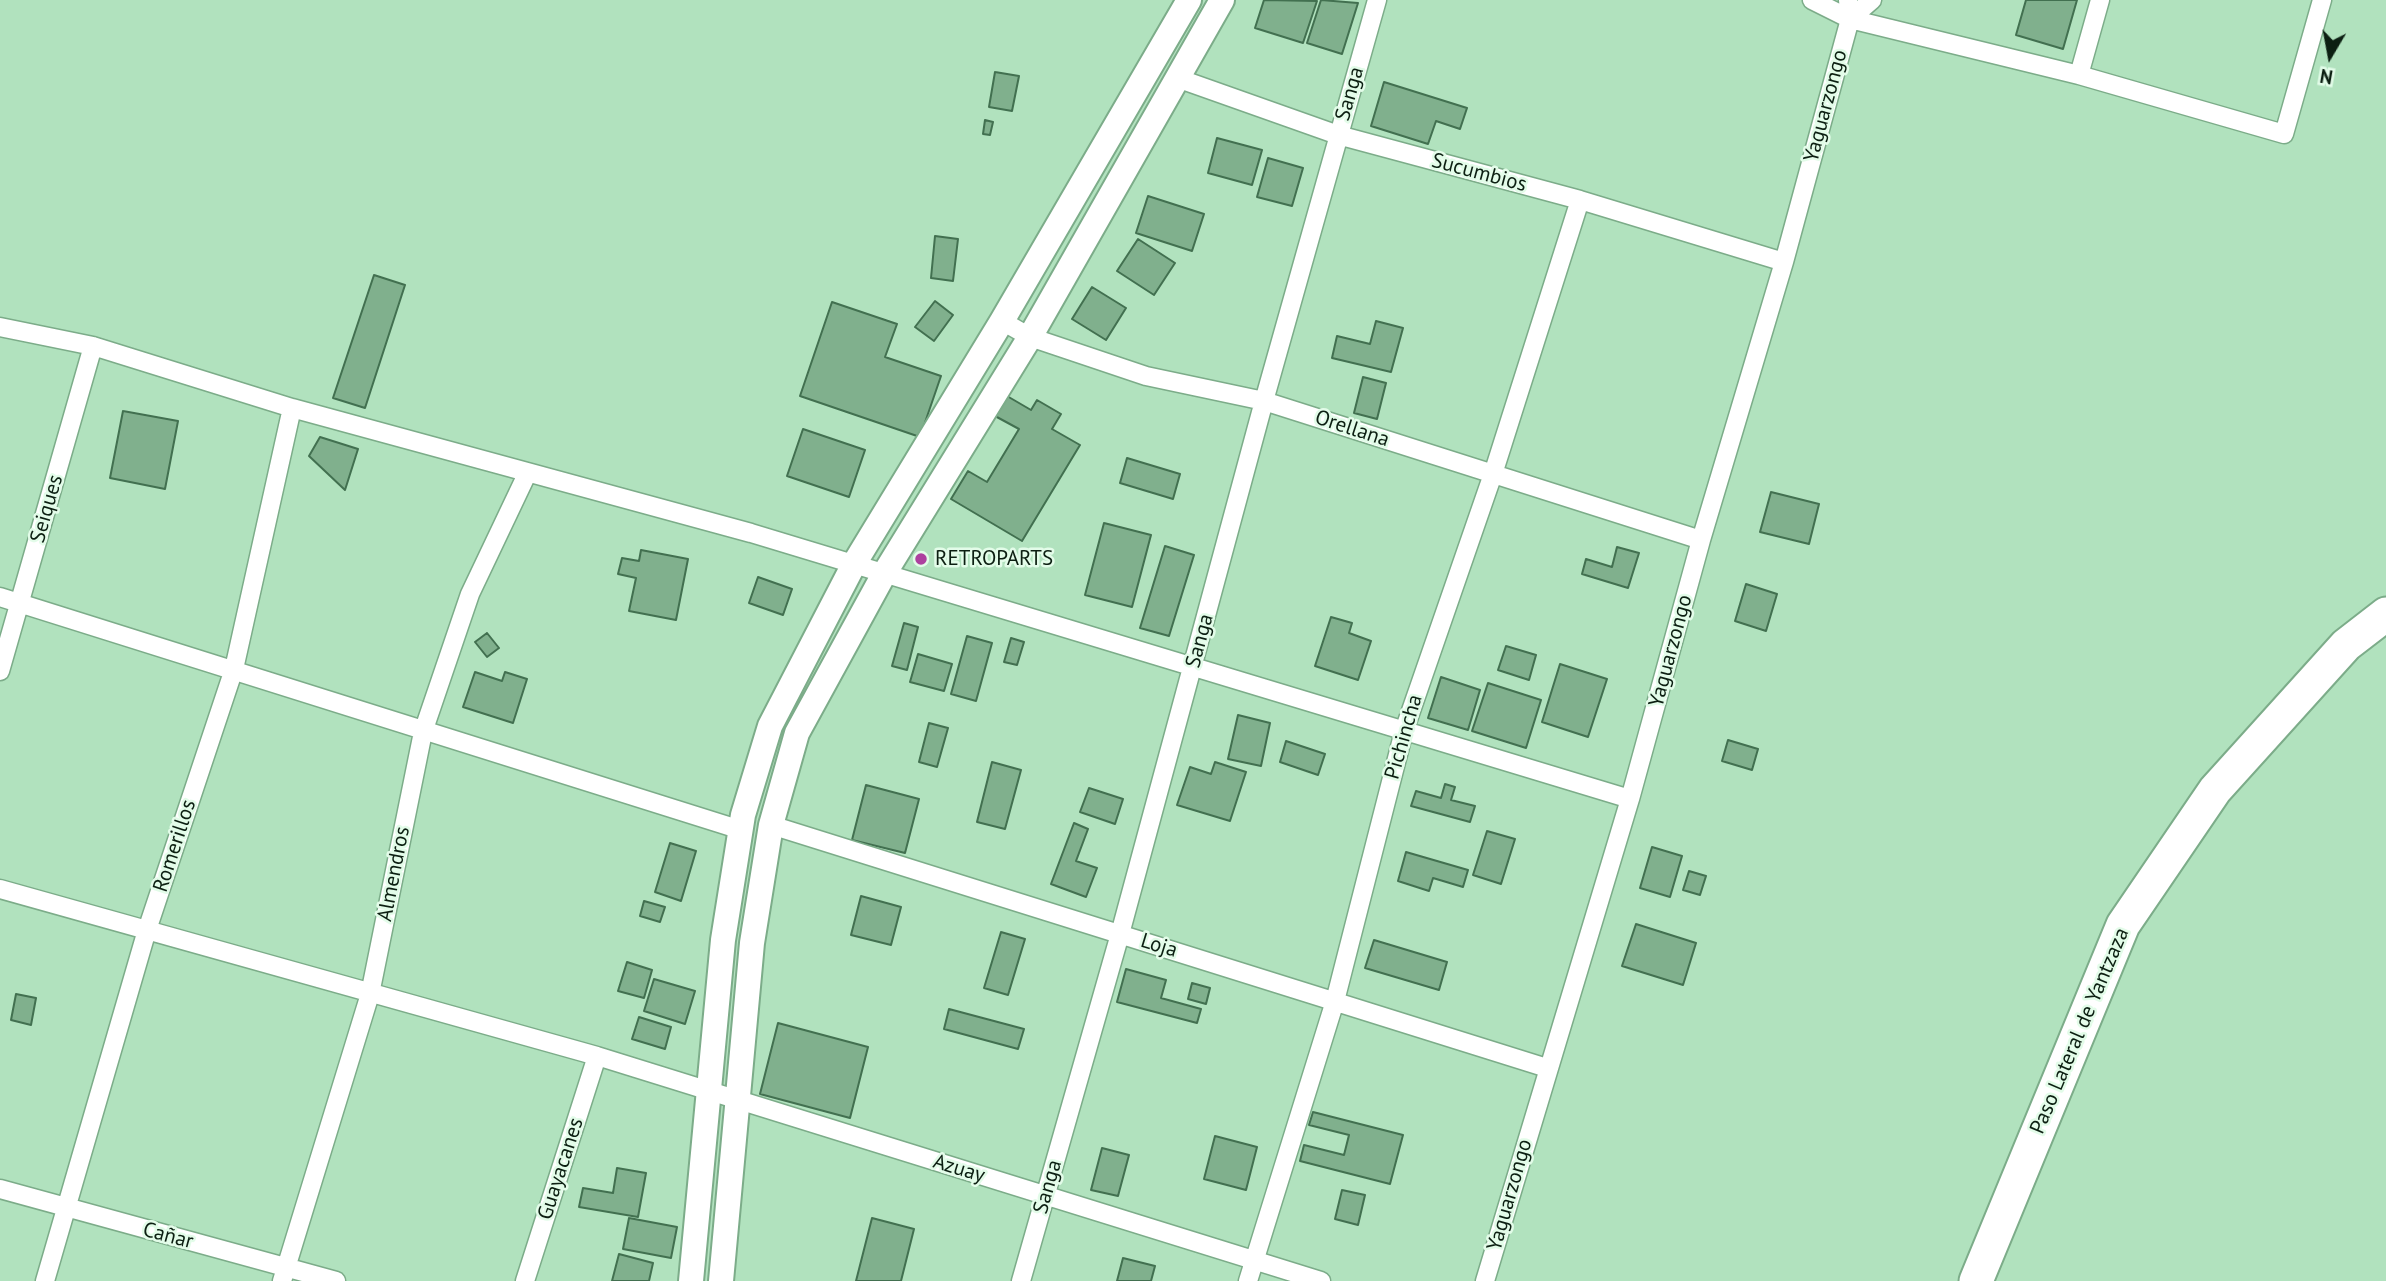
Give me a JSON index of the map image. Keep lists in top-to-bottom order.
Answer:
{
  "streets": {
    "highway": ["Paso Lateral de Yantzaza"],
    "street": [
      "Sanga",
      "Yaguarzongo",
      "Sucumbios",
      "Orellana",
      "Seiques",
      "Pichincha",
      "Romerillos",
      "Almendros",
      "Loja",
      "Guayacanes",
      "Azuay",
      "Cañar"
    ]
  },
  "crossings": [
    ["Sanga", "Sucumbios"],
    ["Sanga", "Orellana"],
    ["Sanga", "Loja"],
    ["Sanga", "Azuay"],
    ["Yaguarzongo", "Sucumbios"],
    ["Yaguarzongo", "Orellana"],
    ["Yaguarzongo", "Loja"],
    ["Sucumbios", "Pichincha"],
    ["Orellana", "Pichincha"],
    ["Pichincha", "Loja"],
    ["Pichincha", "Azuay"],
    ["Romerillos", "Azuay"],
    ["Romerillos", "Cañar"],
    ["Almendros", "Azuay"],
    ["Almendros", "Cañar"],
    ["Guayacanes", "Azuay"]
  ],
  "places": ["RETROPARTS"],
  "north": "bottom"
}
